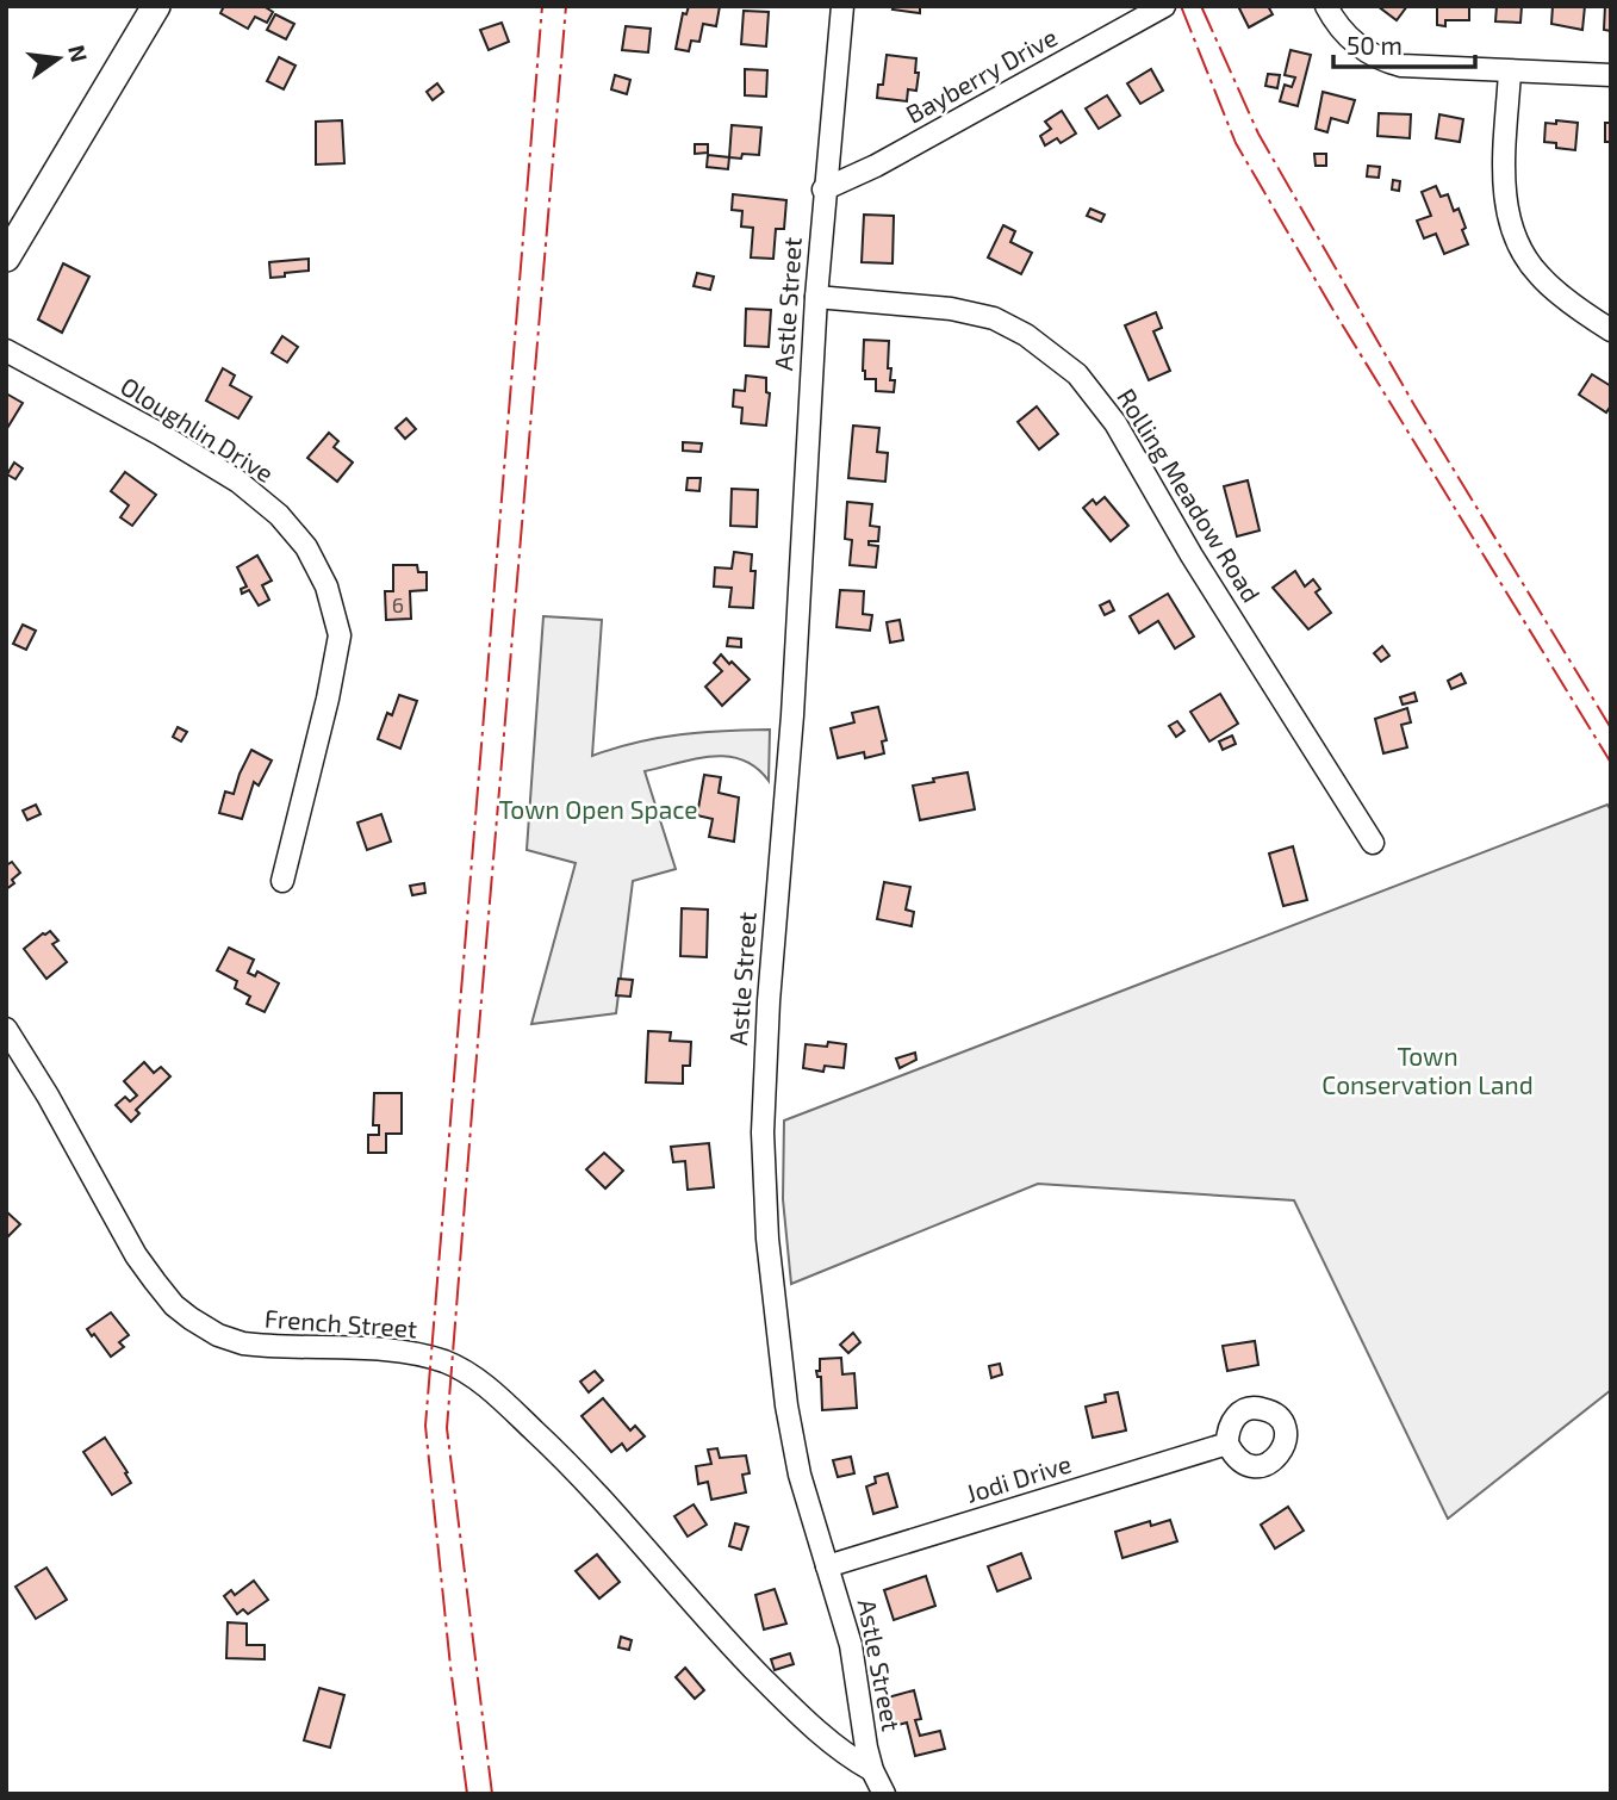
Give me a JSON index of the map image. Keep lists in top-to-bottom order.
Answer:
{
  "streets": {
    "street": [
      "Bayberry Drive",
      "Astle Street",
      "Oloughlin Drive",
      "Rolling Meadow Road",
      "French Street",
      "Jodi Drive"
    ]
  },
  "crossings": [
    ["Bayberry Drive", "Astle Street"],
    ["Astle Street", "Rolling Meadow Road"],
    ["Astle Street", "French Street"],
    ["Astle Street", "Jodi Drive"]
  ],
  "parks": ["Town Open Space", "Town Conservation Land"],
  "house_numbers": ["6"],
  "scale_bar": "50 m",
  "north": "right"
}
